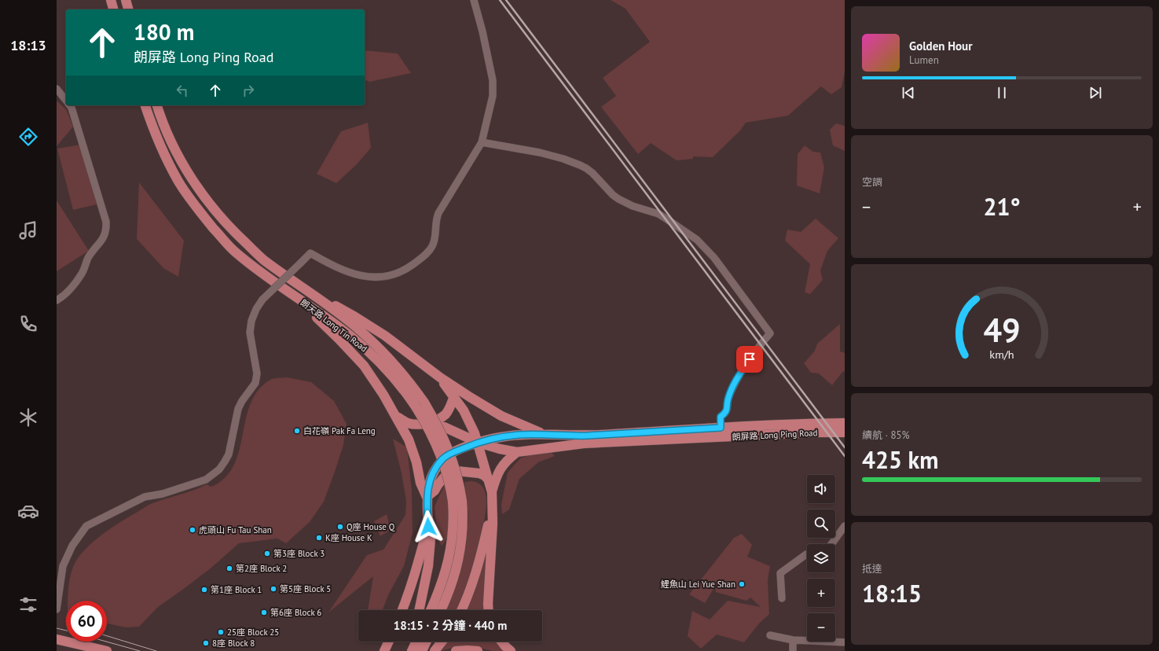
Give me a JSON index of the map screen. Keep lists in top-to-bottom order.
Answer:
{
  "streets": {
    "main road": ["朗天路 Long Tin Road", "朗屏路 Long Ping Road"]
  },
  "places": [
    "白花嶺 Pak Fa Leng",
    "Q座 House Q",
    "虎頭山 Fu Tau Shan",
    "K座 House K",
    "第3座 Block 3",
    "第2座 Block 2",
    "鯉魚山 Lei Yue Shan",
    "第5座 Block 5",
    "第1座 Block 1",
    "第6座 Block 6",
    "25座 Block 25",
    "8座 Block 8"
  ],
  "page": {
    "tabs": "18:13",
    "turn": ["180 m", "朗屏路 Long Ping Road"],
    "song": ["Golden Hour", "Lumen"],
    "tile": [
      "空調",
      ["續航 · 85%", "425 km"],
      ["抵達", "18:15"]
    ],
    "heat": ["−", "21°", "+"],
    "map_buttons": ["+", "−"],
    "limit": "60",
    "trip": "18:15 · 2 分鐘 · 440 m",
    "gauge": ["49", "km/h"]
  }
}
